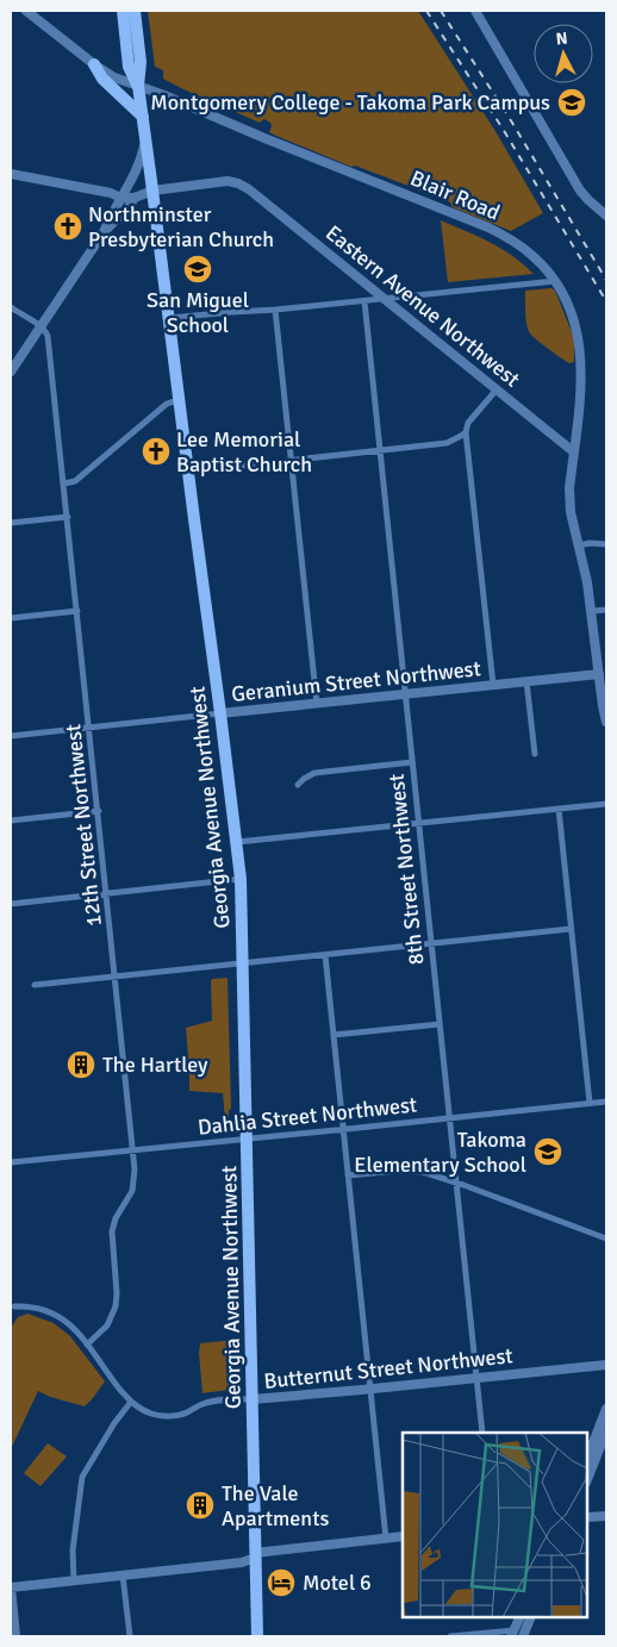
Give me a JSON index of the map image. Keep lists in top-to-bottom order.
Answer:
{
  "streets": {
    "highway": ["Georgia Avenue Northwest"],
    "street": [
      "Blair Road",
      "Eastern Avenue Northwest",
      "Geranium Street Northwest",
      "12th Street Northwest",
      "8th Street Northwest",
      "Dahlia Street Northwest",
      "Butternut Street Northwest"
    ]
  },
  "crossings": [
    ["Blair Road", "Eastern Avenue Northwest"],
    ["Blair Road", "Geranium Street Northwest"],
    ["Blair Road", "Georgia Avenue Northwest"],
    ["Eastern Avenue Northwest", "Georgia Avenue Northwest"],
    ["Geranium Street Northwest", "Georgia Avenue Northwest"],
    ["Geranium Street Northwest", "12th Street Northwest"],
    ["Geranium Street Northwest", "8th Street Northwest"],
    ["Georgia Avenue Northwest", "Dahlia Street Northwest"],
    ["Georgia Avenue Northwest", "Butternut Street Northwest"],
    ["12th Street Northwest", "Dahlia Street Northwest"],
    ["12th Street Northwest", "Butternut Street Northwest"],
    ["8th Street Northwest", "Dahlia Street Northwest"],
    ["8th Street Northwest", "Butternut Street Northwest"]
  ],
  "places": {
    "school or university": ["Montgomery College - Takoma Park Campus", "San Miguel School", "Takoma Elementary School"],
    "church": ["Northminster Presbyterian Church", "Lee Memorial Baptist Church"],
    "building": ["The Hartley", "The Vale Apartments"],
    "hotel": ["Motel 6"]
  },
  "north": "top"
}
